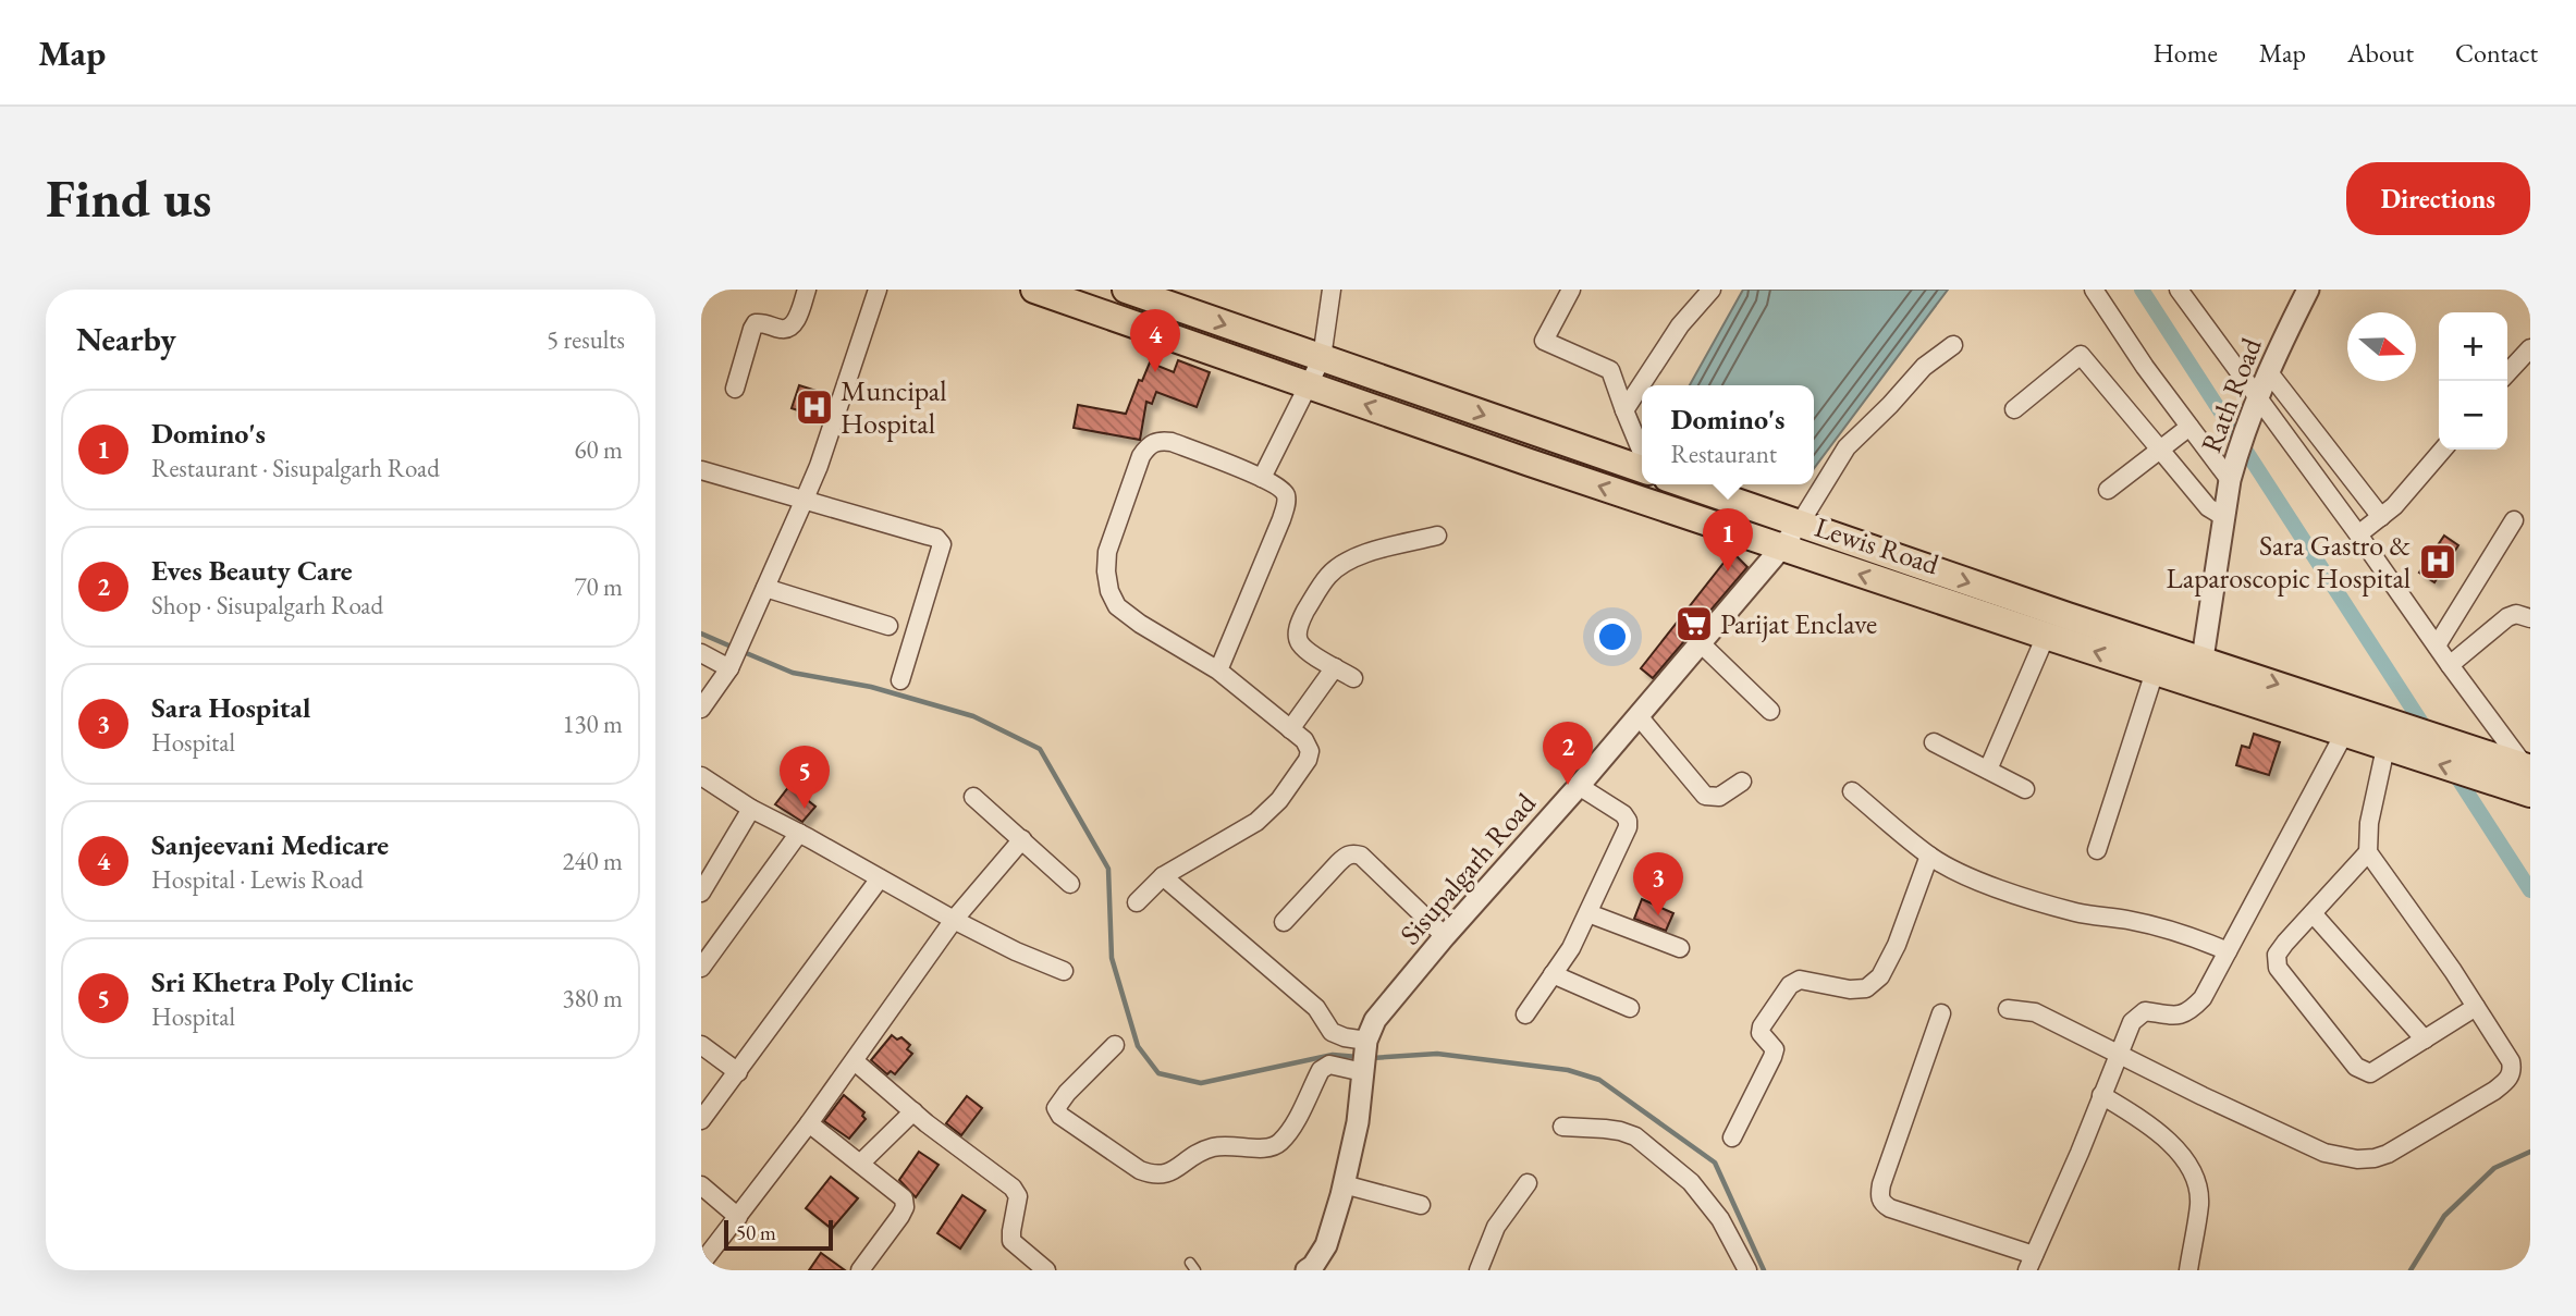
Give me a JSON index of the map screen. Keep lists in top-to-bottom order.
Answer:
{
  "streets": {
    "main road": ["Lewis Road"],
    "street": ["Rath Road", "Sisupalgarh Road"]
  },
  "crossings": [
    ["Rath Road", "Lewis Road"],
    ["Lewis Road", "Sisupalgarh Road"]
  ],
  "places": {
    "hospital": ["Muncipal Hospital", "Sara Gastro & Laparoscopic Hospital"],
    "supermarket": ["Parijat Enclave"]
  },
  "scale_bar": "50 m",
  "north": "right",
  "page": {
    "header": "Map",
    "nav": [
      "Home",
      "Map",
      "About",
      "Contact"
    ],
    "buttons": "Directions",
    "title": "Find us",
    "heading": ["Nearby", "5 results"],
    "pins": [
      "4",
      "1",
      "2",
      "5",
      "3"
    ],
    "map_buttons": ["+", "−"],
    "popup": ["Domino's", "Restaurant"],
    "list": [
      {
        "mark": "1",
        "name": "Domino's",
        "note": "Restaurant · Sisupalgarh Road",
        "value": "60 m"
      },
      {
        "mark": "2",
        "name": "Eves Beauty Care",
        "note": "Shop · Sisupalgarh Road",
        "value": "70 m"
      },
      {
        "mark": "3",
        "name": "Sara Hospital",
        "note": "Hospital",
        "value": "130 m"
      },
      {
        "mark": "4",
        "name": "Sanjeevani Medicare",
        "note": "Hospital · Lewis Road",
        "value": "240 m"
      },
      {
        "mark": "5",
        "name": "Sri Khetra Poly Clinic",
        "note": "Hospital",
        "value": "380 m"
      }
    ],
    "scale": "50 m"
  }
}
